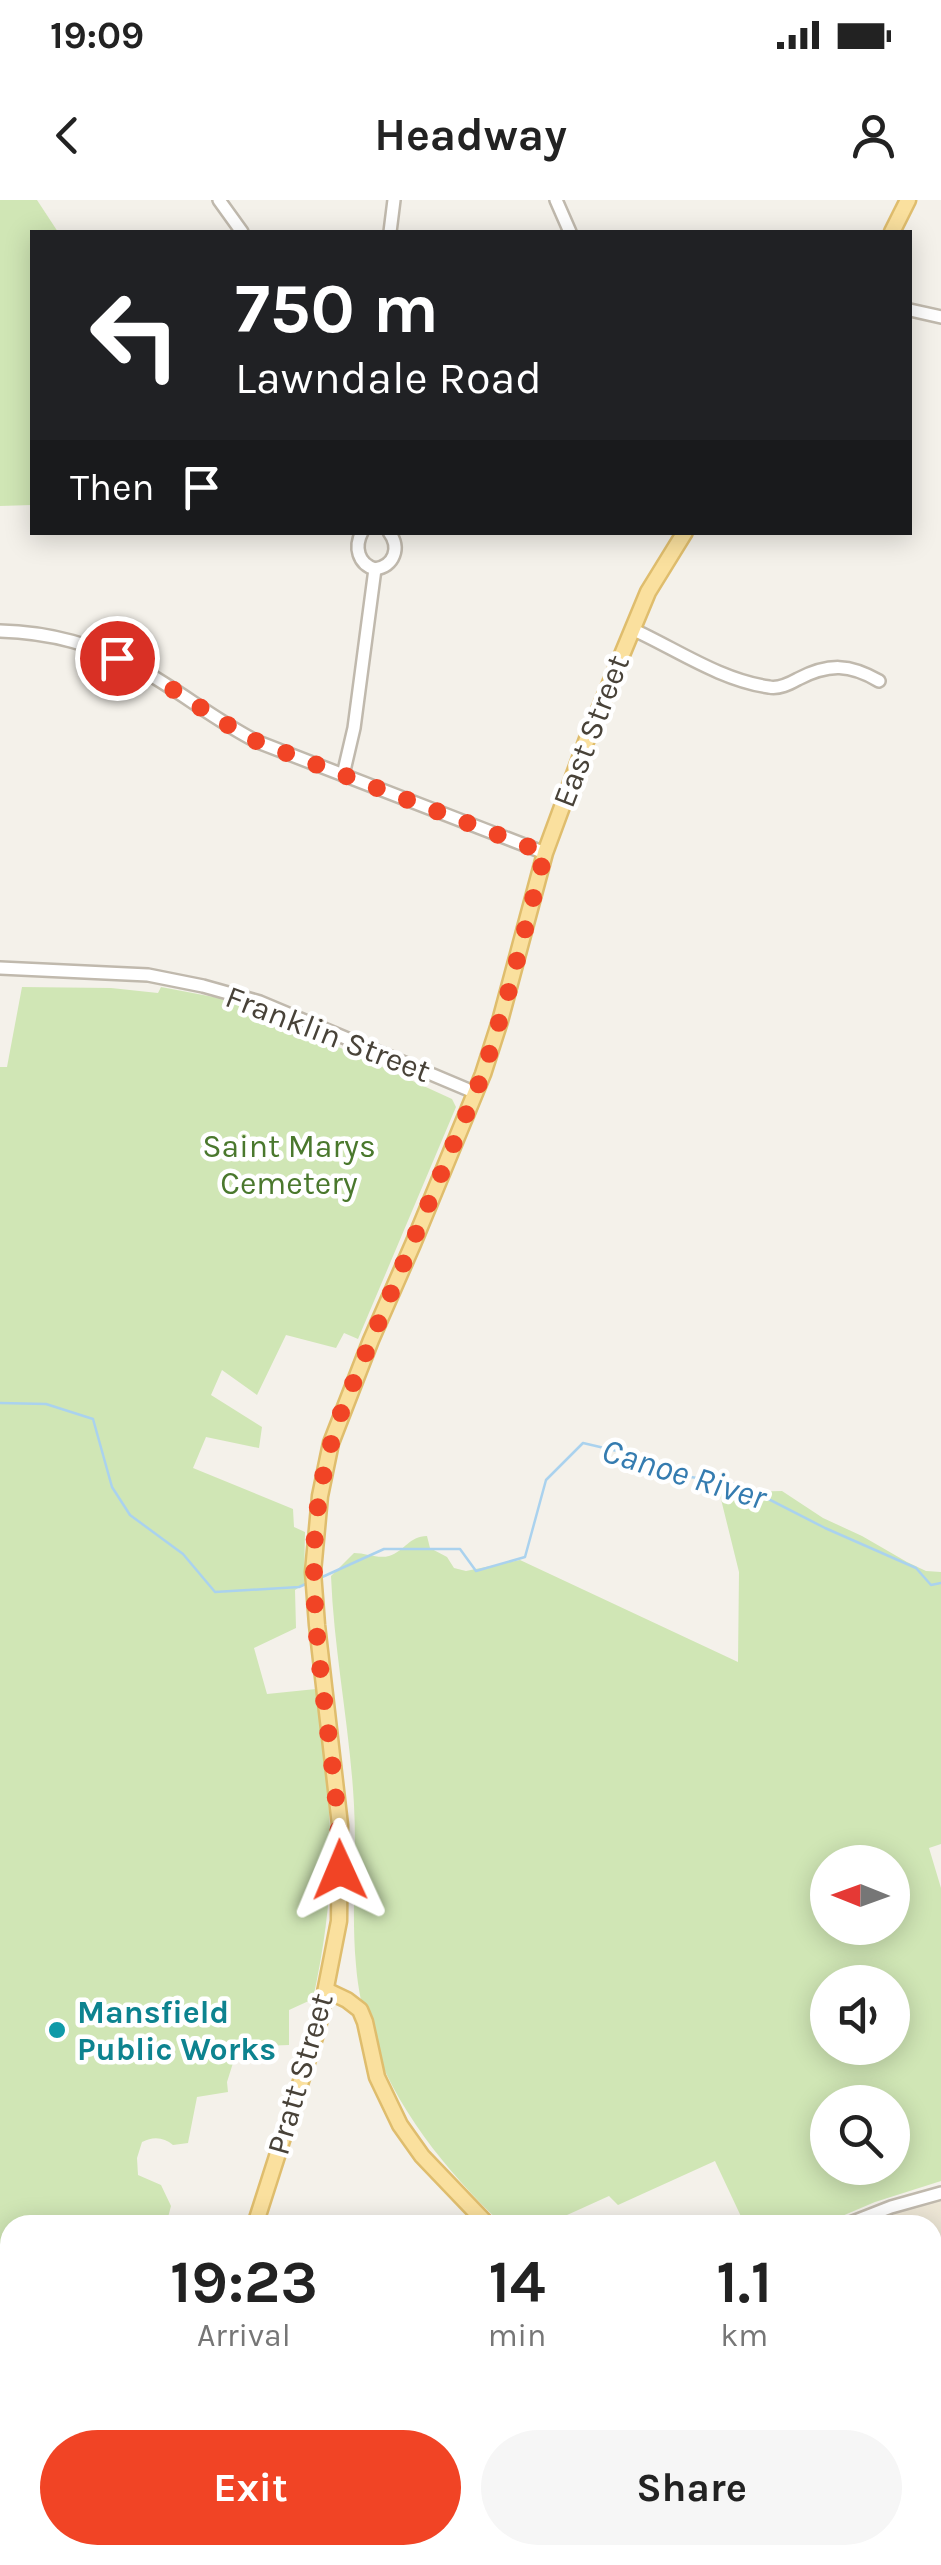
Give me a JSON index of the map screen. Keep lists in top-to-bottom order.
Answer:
{
  "streets": {
    "main road": ["East Street", "Pratt Street"],
    "street": ["Franklin Street"]
  },
  "crossings": [
    ["East Street", "Franklin Street"],
    ["East Street", "Pratt Street"]
  ],
  "water": ["Canoe River"],
  "parks": ["Saint Marys Cemetery"],
  "places": ["Mansfield Public Works"],
  "north": "left",
  "page": {
    "status": "19:09",
    "header": "Headway",
    "turn": ["750 m", "Lawndale Road"],
    "then": "Then",
    "eta": [
      "19:23",
      "Arrival",
      "14",
      "min",
      "1.1",
      "km"
    ],
    "buttons": ["Exit", "Share"]
  }
}
